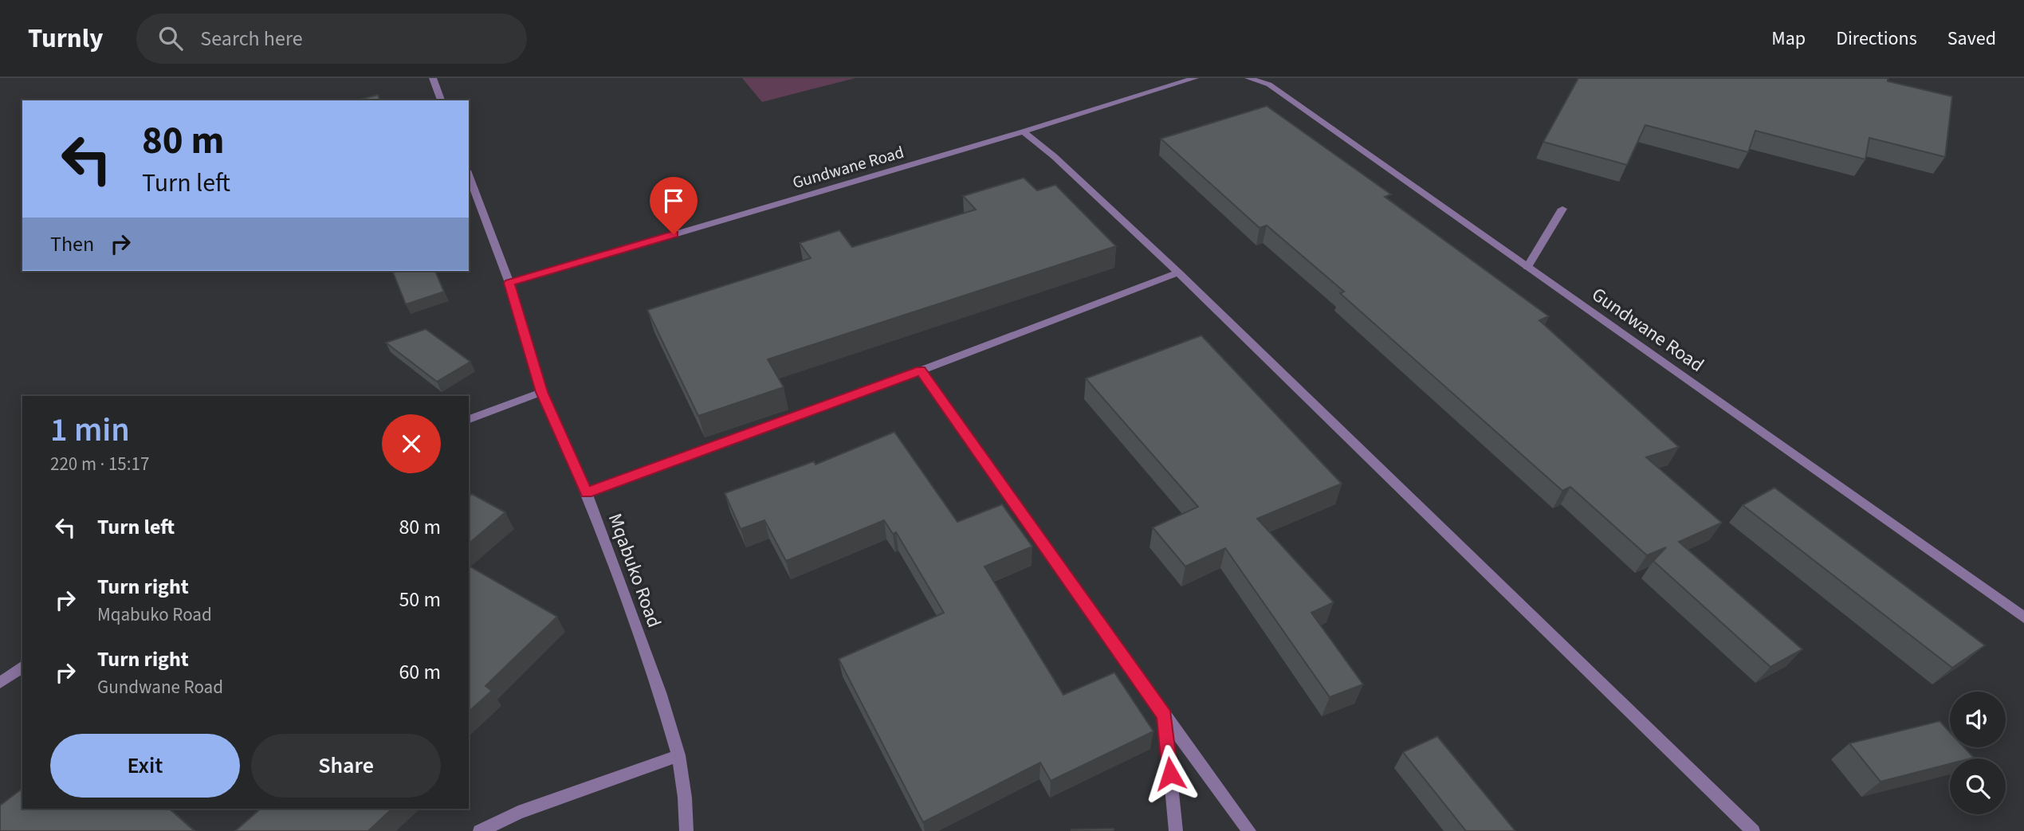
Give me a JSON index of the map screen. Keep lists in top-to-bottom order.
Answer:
{
  "streets": {
    "street": ["Gundwane Road", "Mqabuko Road"]
  },
  "crossings": [
    ["Gundwane Road", "Mqabuko Road"]
  ],
  "page": {
    "header": "Turnly",
    "search": "Search here",
    "nav": ["Map", "Directions", "Saved"],
    "turn": ["80 m", "Turn left"],
    "then": "Then",
    "heading": ["1 min", "220 m · 15:17"],
    "list": [
      {
        "name": "Turn left",
        "value": "80 m"
      },
      {
        "name": "Turn right",
        "note": "Mqabuko Road",
        "value": "50 m"
      },
      {
        "name": "Turn right",
        "note": "Gundwane Road",
        "value": "60 m"
      }
    ],
    "buttons": ["Exit", "Share"]
  }
}
